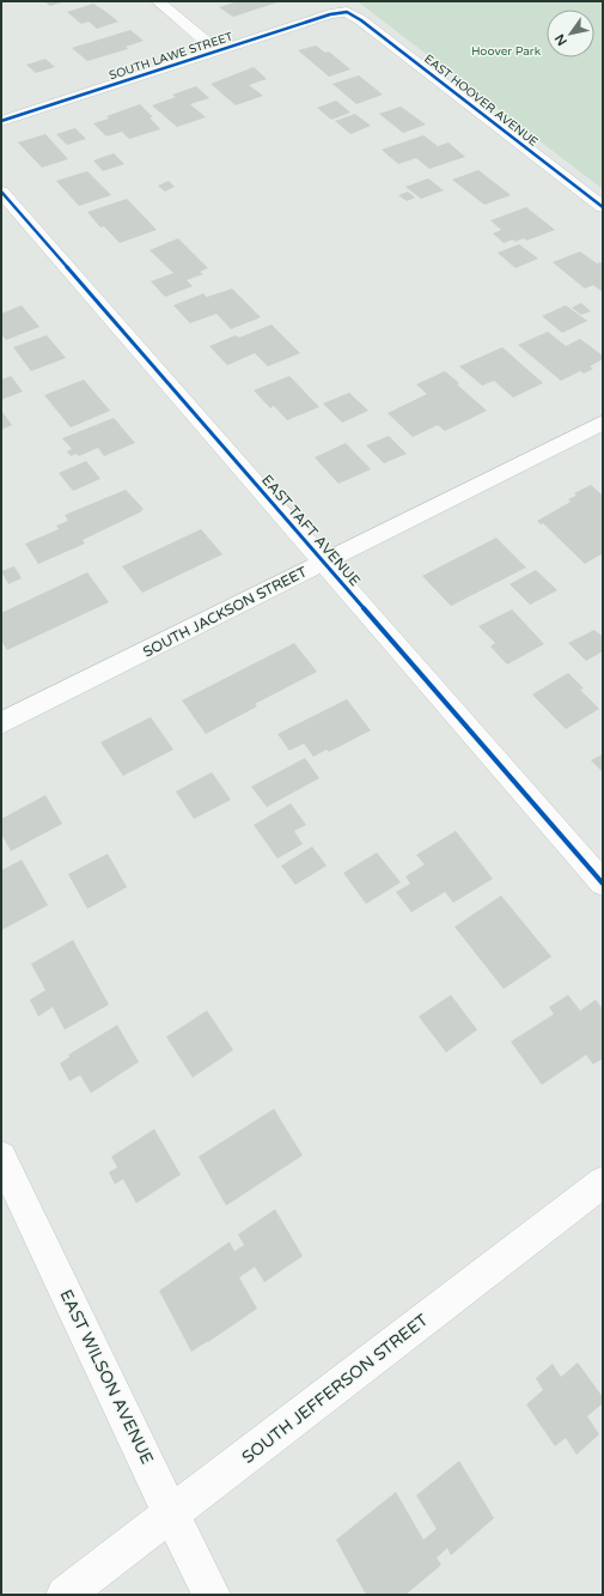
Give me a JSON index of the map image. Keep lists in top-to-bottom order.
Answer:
{
  "streets": {
    "street": [
      "SOUTH LAWE STREET",
      "EAST HOOVER AVENUE",
      "EAST TAFT AVENUE",
      "SOUTH JACKSON STREET",
      "EAST WILSON AVENUE",
      "SOUTH JEFFERSON STREET"
    ]
  },
  "crossings": [
    ["SOUTH LAWE STREET", "EAST HOOVER AVENUE"],
    ["EAST TAFT AVENUE", "SOUTH JACKSON STREET"],
    ["EAST WILSON AVENUE", "SOUTH JEFFERSON STREET"]
  ],
  "parks": ["Hoover Park"],
  "north": "bottom left"
}
